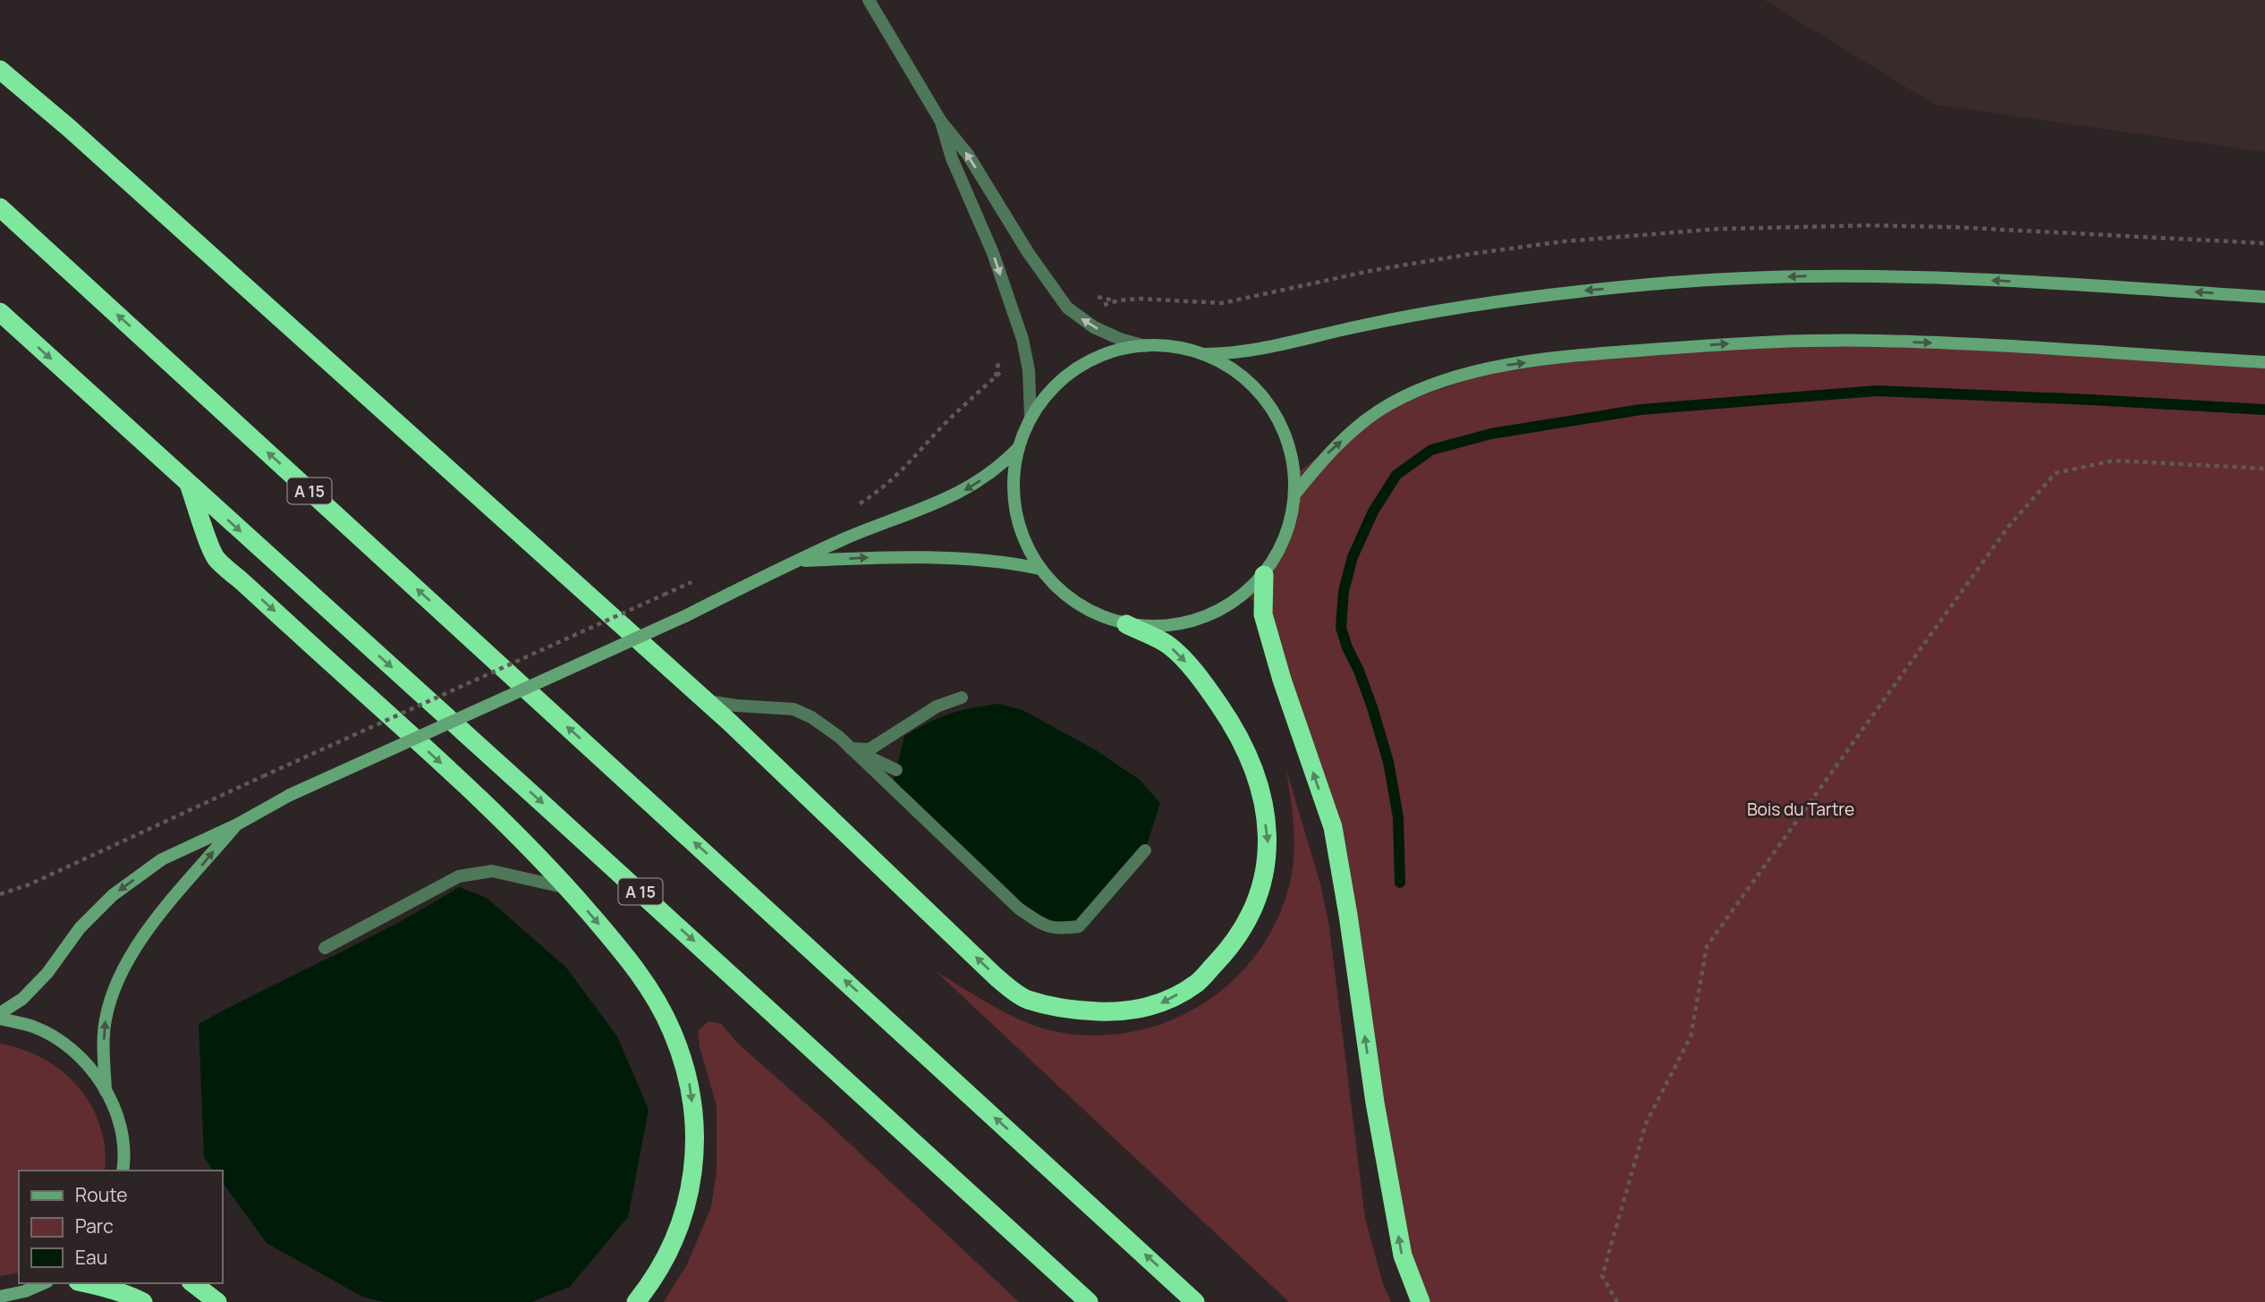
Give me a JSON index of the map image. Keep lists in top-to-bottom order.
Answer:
{
  "streets": {
    "highway": ["A 15"]
  },
  "parks": ["Bois du Tartre"],
  "legend": ["Route", "Parc", "Eau"]
}
